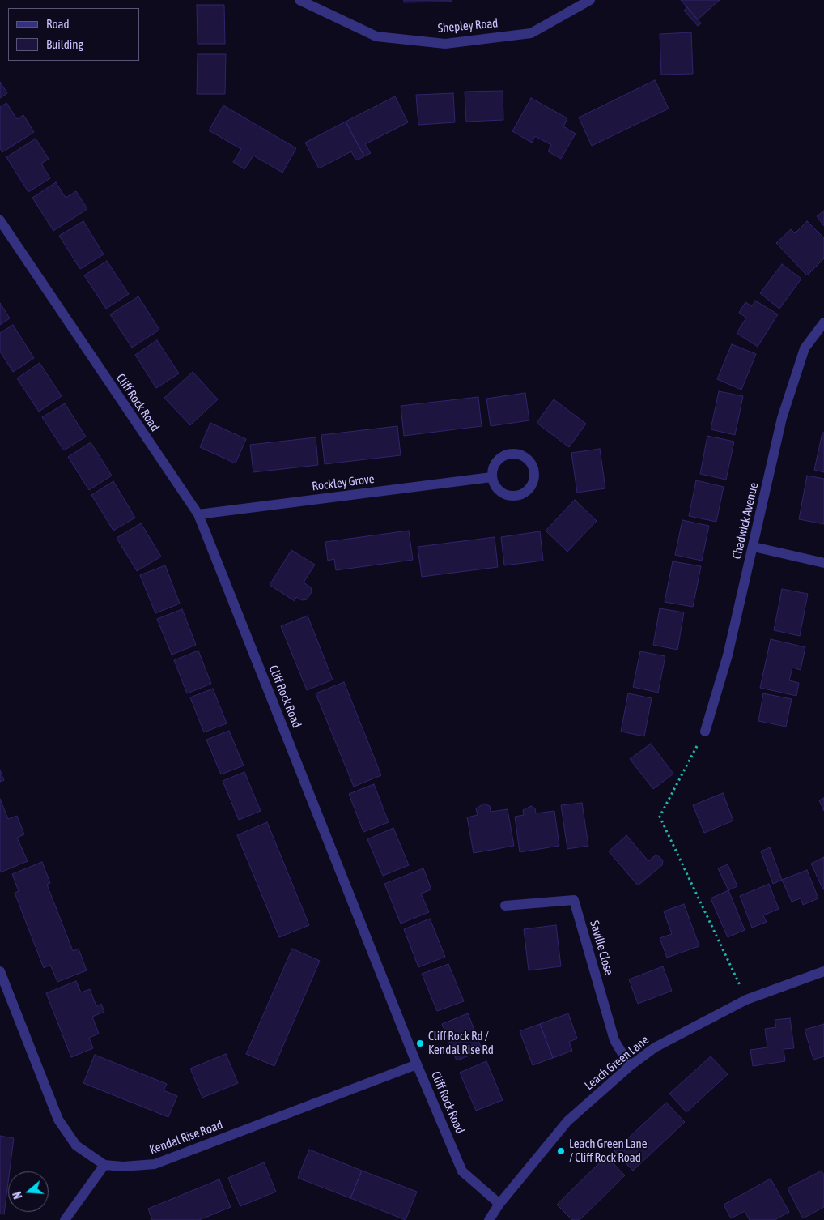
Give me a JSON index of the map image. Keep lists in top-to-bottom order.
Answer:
{
  "streets": {
    "street": [
      "Shepley Road",
      "Cliff Rock Road",
      "Rockley Grove",
      "Chadwick Avenue",
      "Saville Close",
      "Leach Green Lane",
      "Kendal Rise Road"
    ]
  },
  "crossings": [
    ["Cliff Rock Road", "Rockley Grove"],
    ["Cliff Rock Road", "Leach Green Lane"],
    ["Cliff Rock Road", "Kendal Rise Road"],
    ["Saville Close", "Leach Green Lane"]
  ],
  "places": ["Cliff Rock Rd / Kendal Rise Rd", "Leach Green Lane / Cliff Rock Road"],
  "legend": ["Road", "Building"],
  "north": "left"
}
